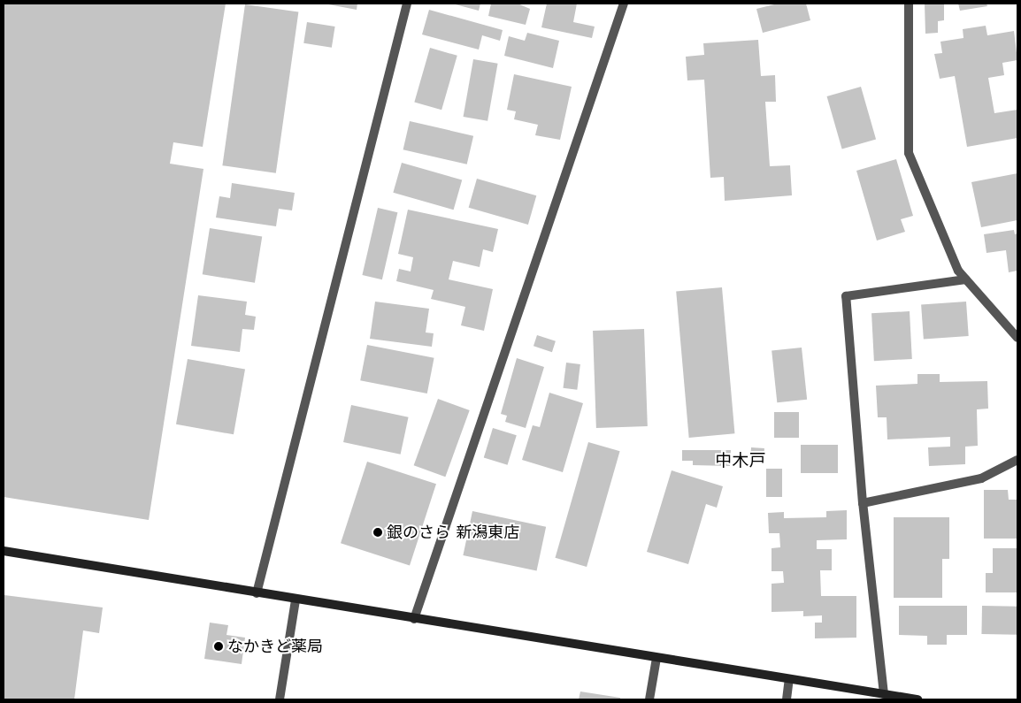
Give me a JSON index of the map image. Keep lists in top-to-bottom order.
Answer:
{
  "districts": ["中木戸"],
  "places": ["銀のさら 新潟東店", "なかきど薬局"]
}
